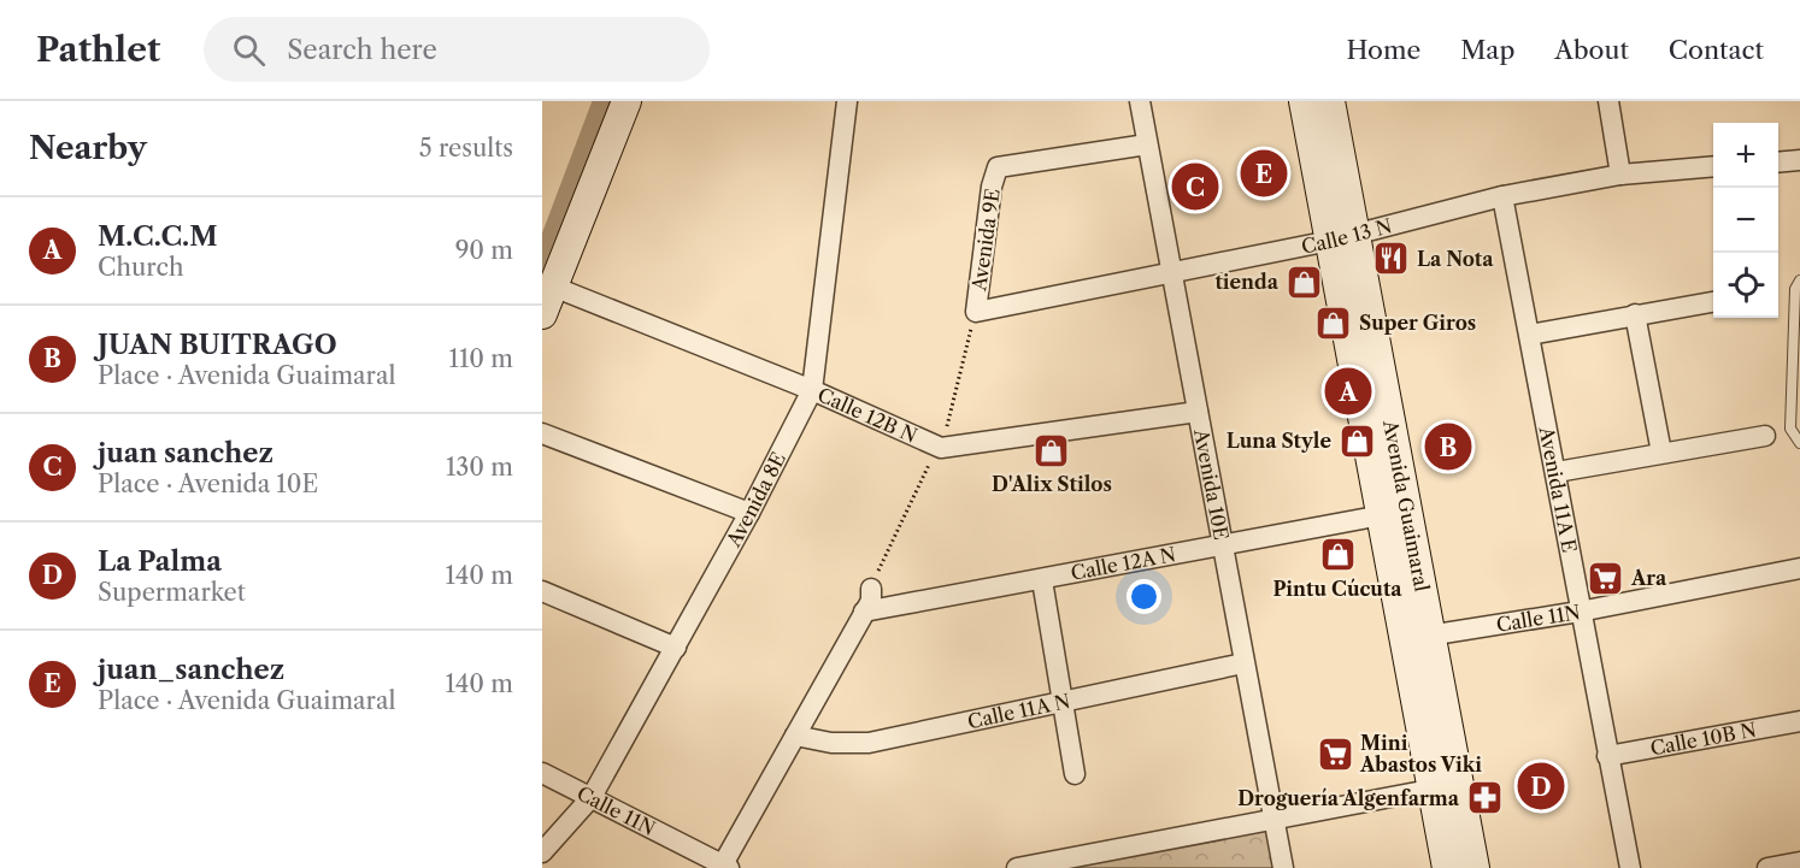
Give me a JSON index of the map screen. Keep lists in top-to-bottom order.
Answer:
{
  "streets": {
    "street": [
      "Calle 13 N",
      "Avenida 9E",
      "Calle 12B N",
      "Avenida 10E",
      "Avenida 11A E",
      "Avenida 8E",
      "Avenida Guaimaral",
      "Calle 12A N",
      "Calle 11N",
      "Calle 11A N",
      "Calle 10B N"
    ]
  },
  "crossings": [
    ["Calle 13 N", "Avenida 9E"],
    ["Calle 13 N", "Avenida 10E"],
    ["Calle 13 N", "Avenida 11A E"],
    ["Calle 13 N", "Avenida Guaimaral"],
    ["Avenida 9E", "Avenida 10E"],
    ["Calle 12B N", "Avenida 10E"],
    ["Calle 12B N", "Avenida 8E"],
    ["Avenida 10E", "Calle 12A N"],
    ["Avenida 10E", "Calle 11A N"],
    ["Avenida 11A E", "Calle 11N"],
    ["Avenida 11A E", "Calle 10B N"],
    ["Avenida 8E", "Calle 11N"],
    ["Avenida Guaimaral", "Calle 12A N"],
    ["Avenida Guaimaral", "Calle 11N"]
  ],
  "places": {
    "restaurant": ["La Nota"],
    "shop": [
      "tienda",
      "Super Giros",
      "Luna Style",
      "D'Alix Stilos",
      "Pintu Cúcuta"
    ],
    "supermarket": ["Ara", "Mini Abastos Viki"],
    "pharmacy": ["Droguería Algenfarma"]
  },
  "page": {
    "header": "Pathlet",
    "search": "Search here",
    "nav": [
      "Home",
      "Map",
      "About",
      "Contact"
    ],
    "heading": ["Nearby", "5 results"],
    "map_buttons": ["+", "−"],
    "pins": [
      "E",
      "C",
      "A",
      "B",
      "D"
    ],
    "list": [
      {
        "mark": "A",
        "name": "M.C.C.M",
        "note": "Church",
        "value": "90 m"
      },
      {
        "mark": "B",
        "name": "JUAN BUITRAGO",
        "note": "Place · Avenida Guaimaral",
        "value": "110 m"
      },
      {
        "mark": "C",
        "name": "juan sanchez",
        "note": "Place · Avenida 10E",
        "value": "130 m"
      },
      {
        "mark": "D",
        "name": "La Palma",
        "note": "Supermarket",
        "value": "140 m"
      },
      {
        "mark": "E",
        "name": "juan_sanchez",
        "note": "Place · Avenida Guaimaral",
        "value": "140 m"
      }
    ]
  }
}
